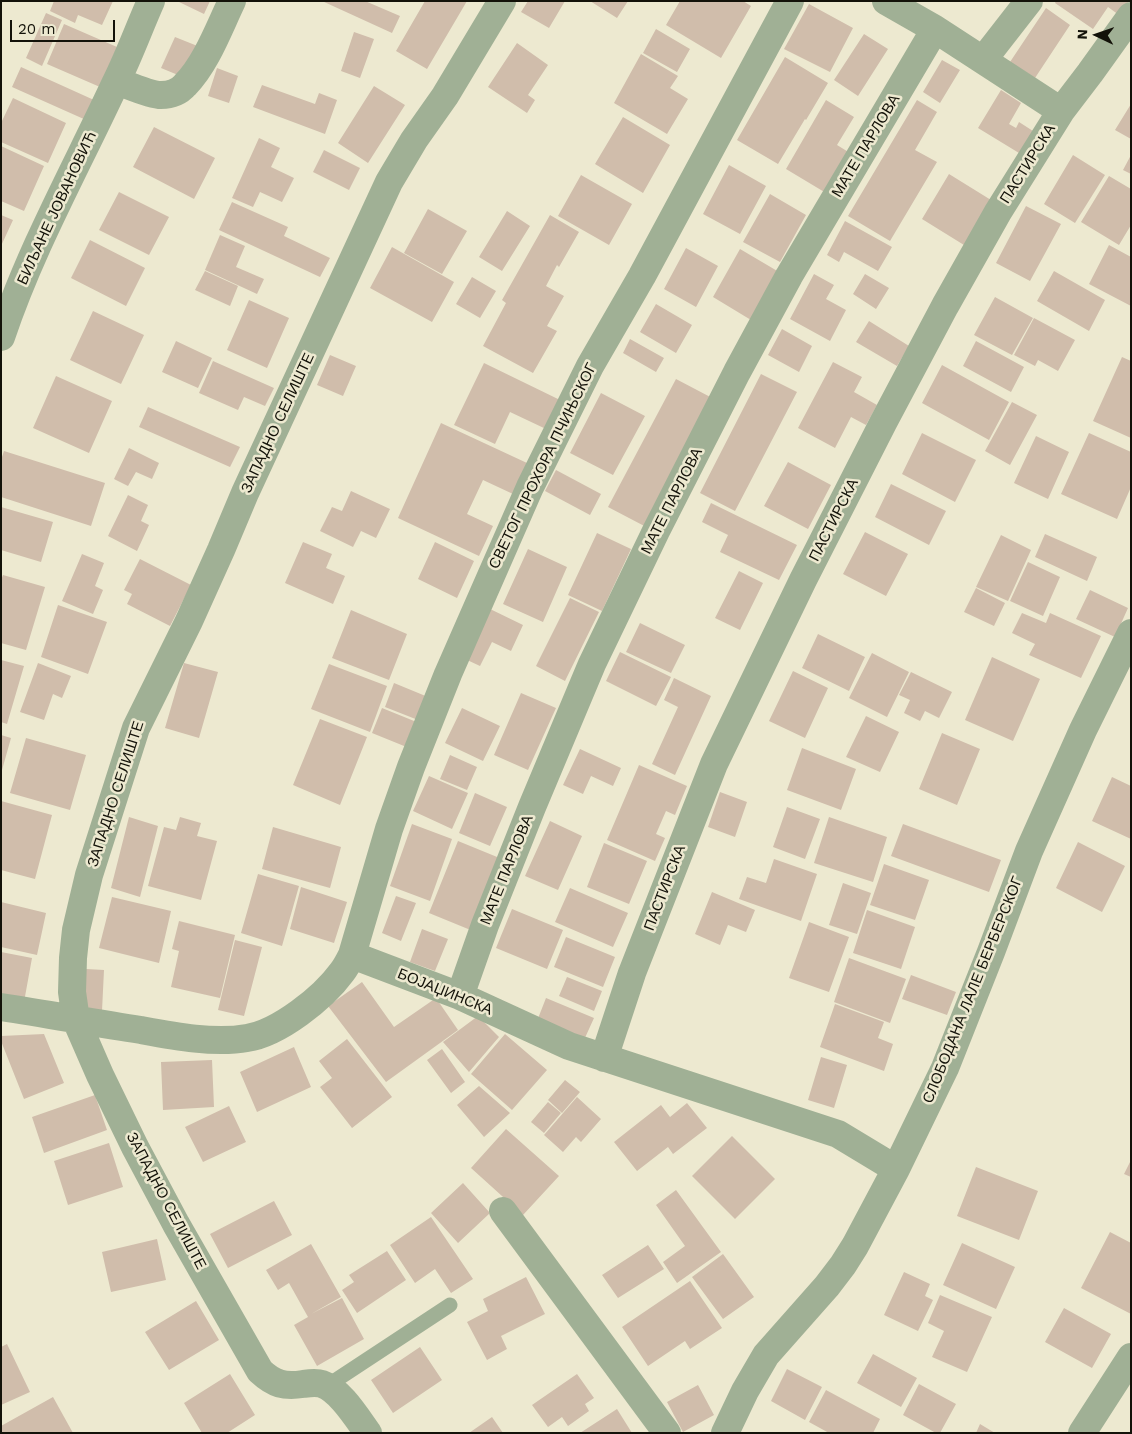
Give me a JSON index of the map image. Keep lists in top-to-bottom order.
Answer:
{
  "streets": {
    "street": [
      "МАТЕ ПАРЛОВА",
      "ПАСТИРСКА",
      "БИЉАНЕ ЈОВАНОВИЋ",
      "ЗАПАДНО СЕЛИШТЕ",
      "СВЕТОГ ПРОХОРА ПЧИЊСКОГ",
      "СЛОБОДАНА ЛАЛЕ БЕРБЕРСКОГ",
      "БОЈАЏИНСКА"
    ]
  },
  "crossings": [
    ["МАТЕ ПАРЛОВА", "БОЈАЏИНСКА"],
    ["ПАСТИРСКА", "БОЈАЏИНСКА"],
    ["СВЕТОГ ПРОХОРА ПЧИЊСКОГ", "БОЈАЏИНСКА"],
    ["СЛОБОДАНА ЛАЛЕ БЕРБЕРСКОГ", "БОЈАЏИНСКА"]
  ],
  "scale_bar": "20 m",
  "north": "left"
}
